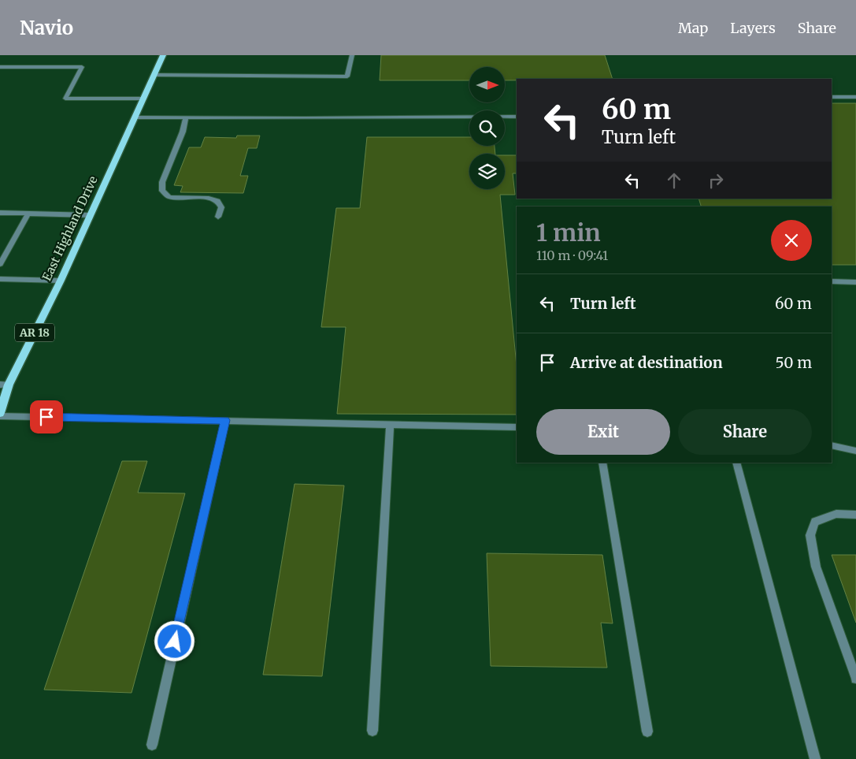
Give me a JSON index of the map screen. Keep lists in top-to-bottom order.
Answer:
{
  "streets": {
    "main road": ["East Highland Drive", "AR 18"]
  },
  "north": "right",
  "page": {
    "header": "Navio",
    "nav": ["Map", "Layers", "Share"],
    "turn": ["60 m", "Turn left"],
    "heading": ["1 min", "110 m · 09:41"],
    "list": [
      {
        "name": "Turn left",
        "value": "60 m"
      },
      {
        "name": "Arrive at destination",
        "value": "50 m"
      }
    ],
    "buttons": ["Exit", "Share"]
  }
}
